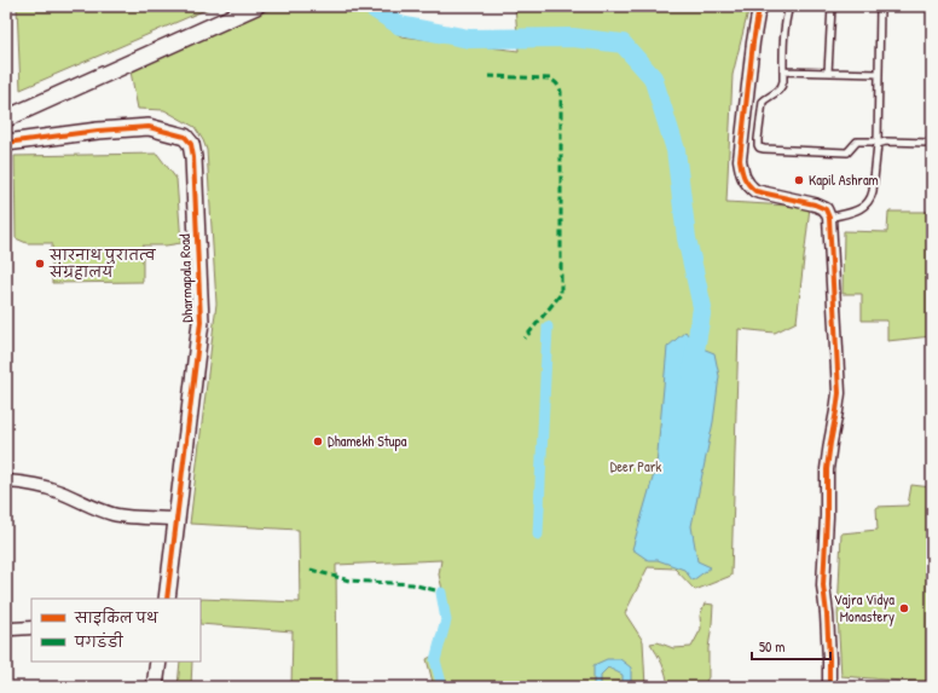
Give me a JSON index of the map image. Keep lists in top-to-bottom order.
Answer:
{
  "streets": {
    "street": ["Dharmapala Road"]
  },
  "parks": ["Deer Park"],
  "places": [
    "Kapil Ashram",
    "सारनाथ पुरातत्व संग्रहालय",
    "Dhamekh Stupa",
    "Vajra Vidya Monastery"
  ],
  "legend": ["साइकिल पथ", "पगडंडी"],
  "scale_bar": "50 m"
}
